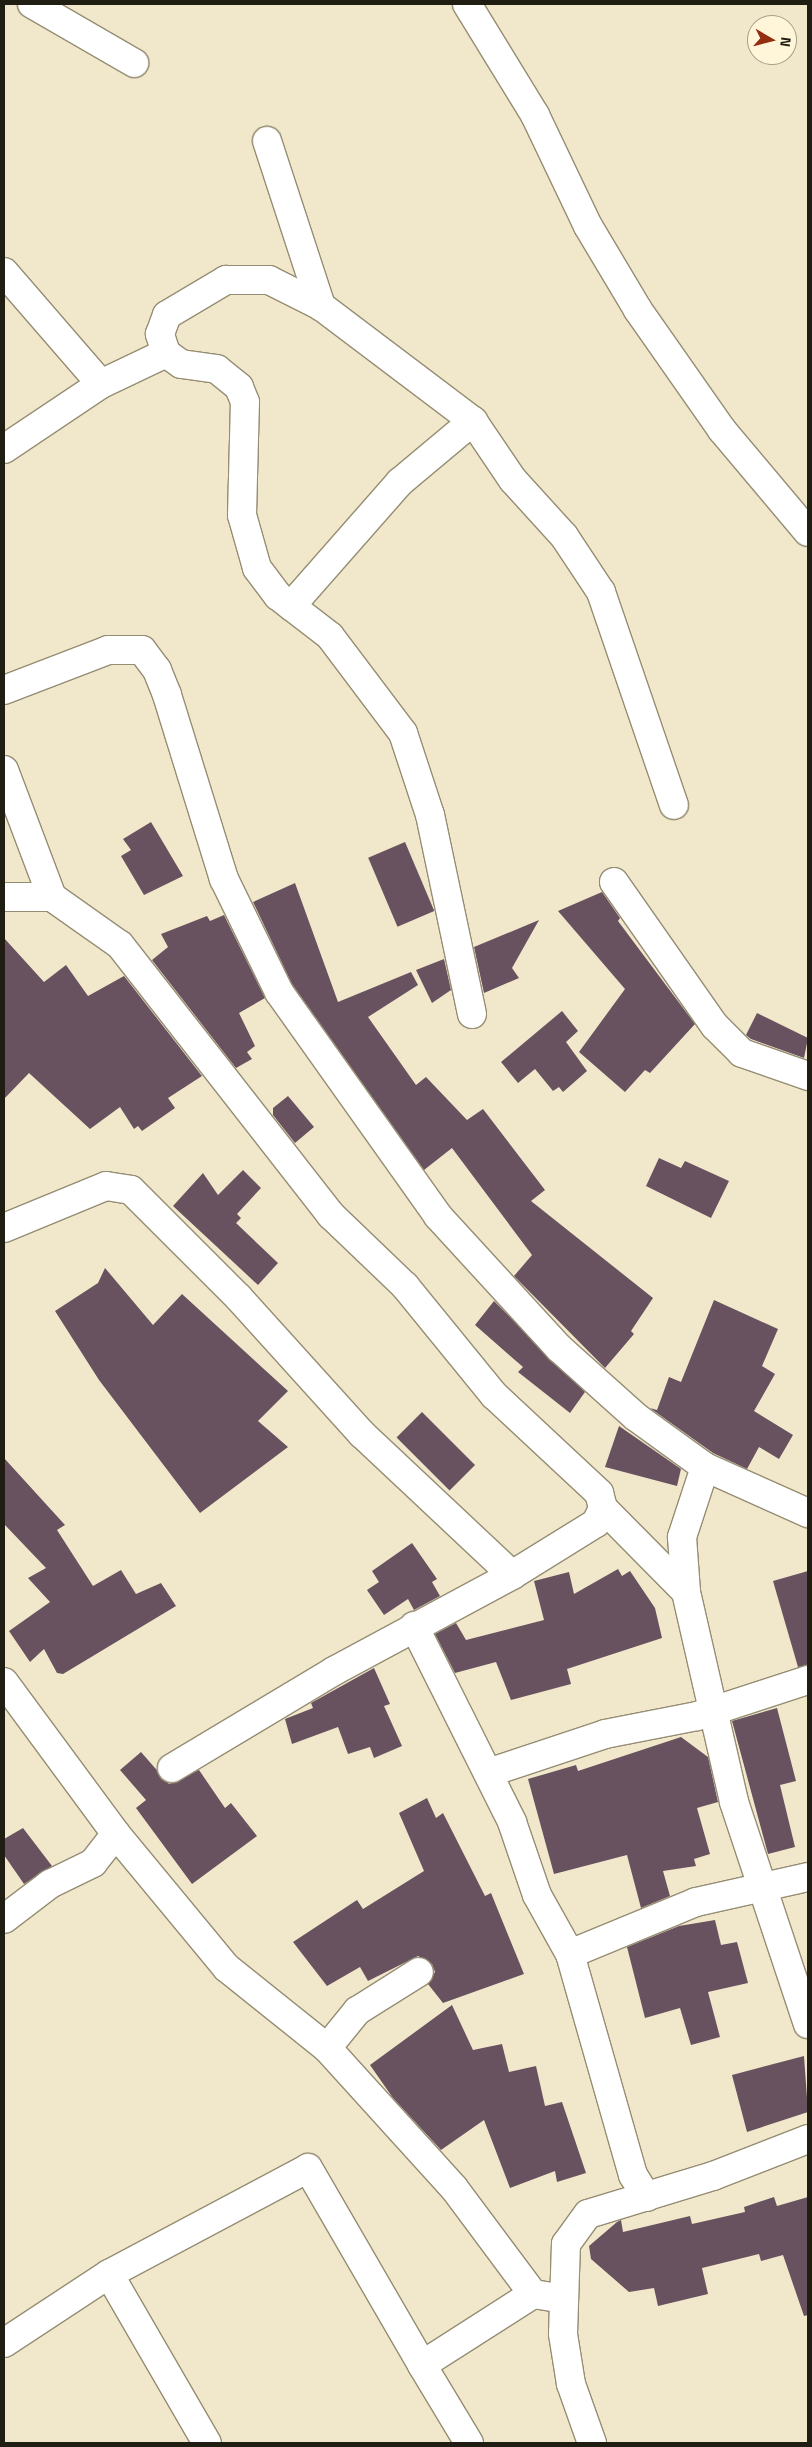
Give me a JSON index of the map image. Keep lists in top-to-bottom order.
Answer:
{
  "north": "right"
}
